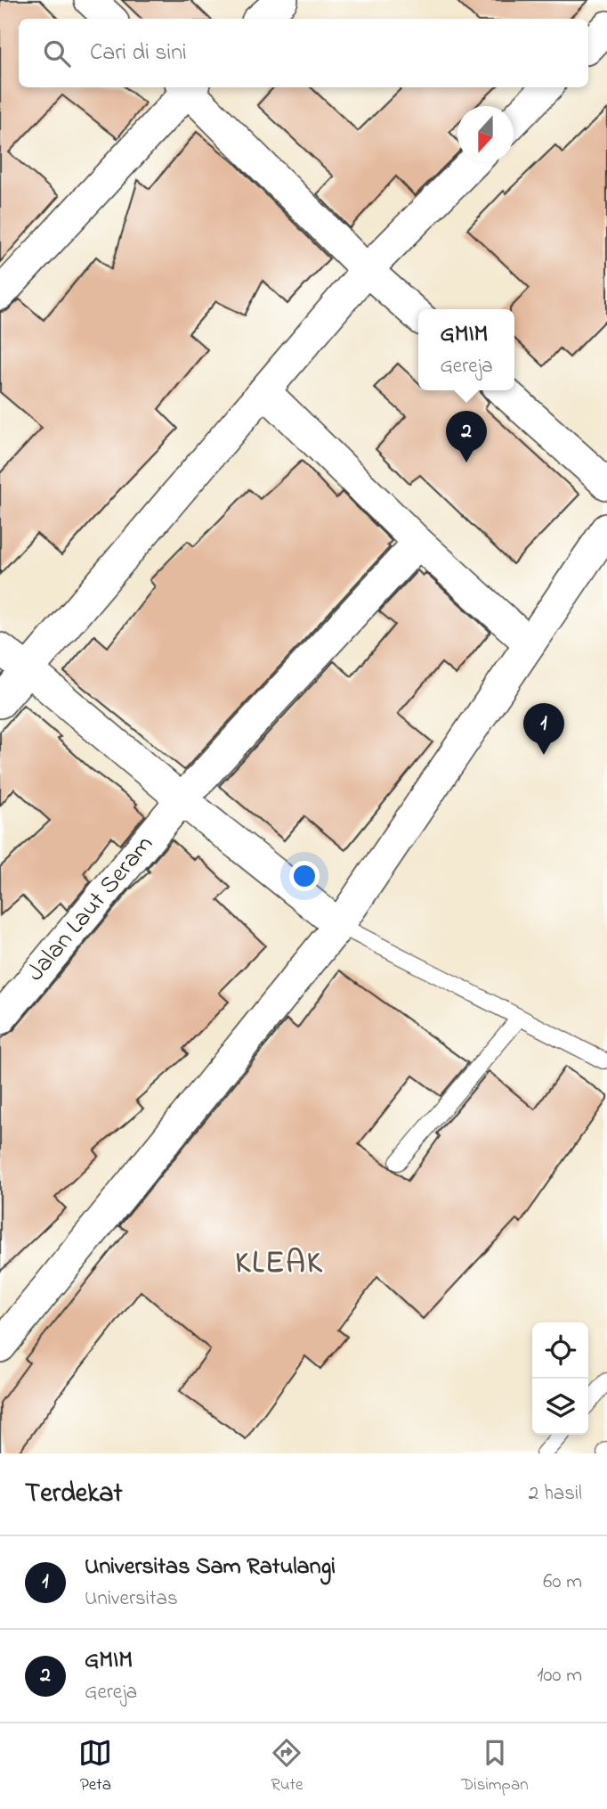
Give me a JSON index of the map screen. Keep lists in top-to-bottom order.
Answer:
{
  "streets": {
    "street": ["Jalan Laut Seram"]
  },
  "districts": ["KLEAK"],
  "north": "bottom",
  "page": {
    "search": "Cari di sini",
    "popup": ["GMIM", "Gereja"],
    "pins": ["2", "1"],
    "heading": ["Terdekat", "2 hasil"],
    "list": [
      {
        "mark": "1",
        "name": "Universitas Sam Ratulangi",
        "note": "Universitas",
        "value": "60 m"
      },
      {
        "mark": "2",
        "name": "GMIM",
        "note": "Gereja",
        "value": "100 m"
      }
    ],
    "nav": ["Peta", "Rute", "Disimpan"]
  }
}
